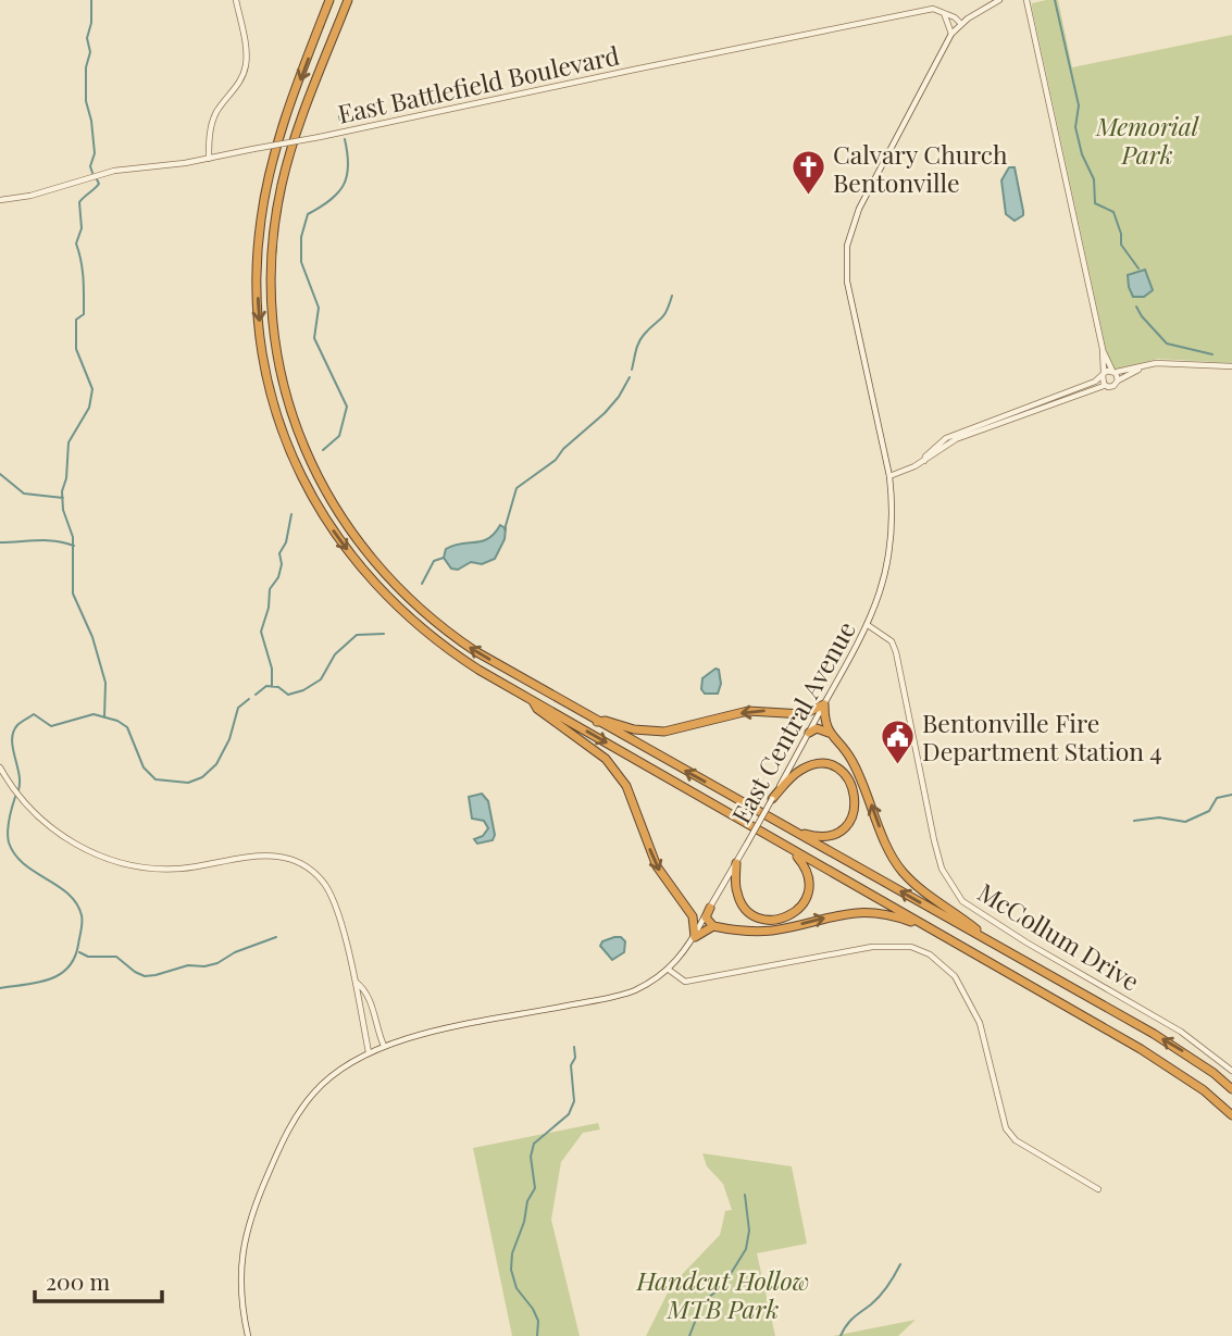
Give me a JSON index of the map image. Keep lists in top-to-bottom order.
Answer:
{
  "streets": {
    "street": ["East Battlefield Boulevard", "East Central Avenue", "McCollum Drive"]
  },
  "crossings": [
    ["East Central Avenue", "McCollum Drive"]
  ],
  "parks": ["Memorial Park", "Handcut Hollow MTB Park"],
  "places": {
    "church": ["Calvary Church Bentonville"],
    "public building": ["Bentonville Fire Department Station 4"]
  },
  "scale_bar": "200 m"
}
